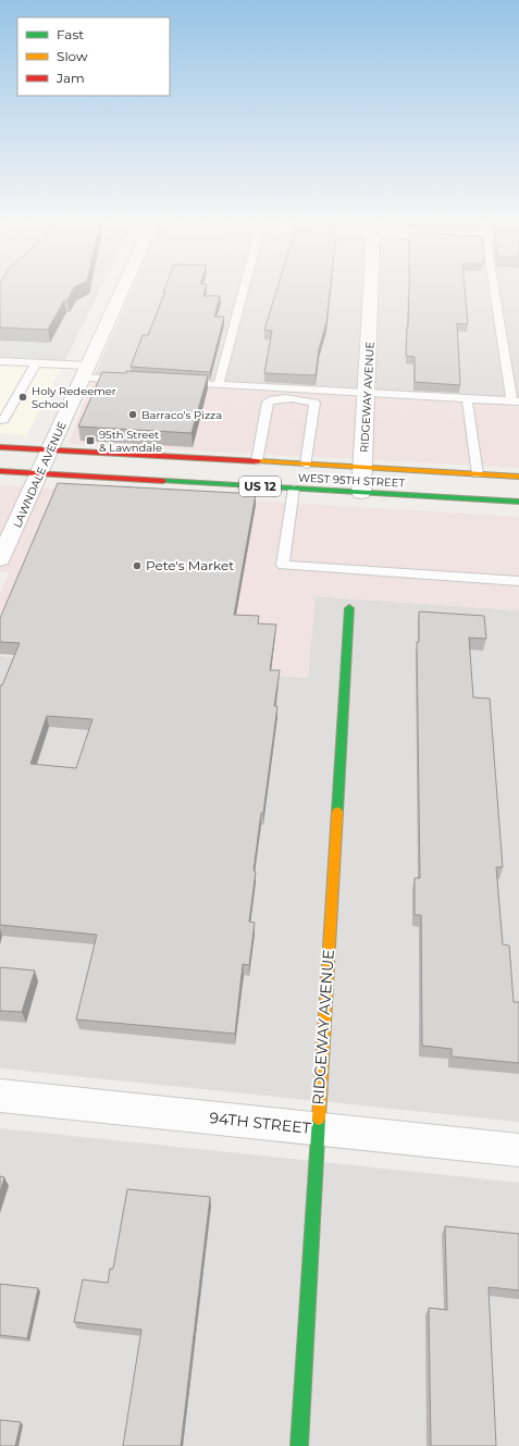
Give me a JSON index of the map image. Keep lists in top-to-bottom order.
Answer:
{
  "streets": {
    "main road": ["RIDGEWAY AVENUE", "WEST 95TH STREET", "US 12"],
    "street": ["LAWNDALE AVENUE", "94TH STREET"]
  },
  "crossings": [
    ["RIDGEWAY AVENUE", "WEST 95TH STREET"],
    ["RIDGEWAY AVENUE", "94TH STREET"],
    ["LAWNDALE AVENUE", "WEST 95TH STREET"]
  ],
  "places": {
    "other": ["Holy Redeemer School", "Barraco's Pizza", "Pete's Market"],
    "transit": ["95th Street & Lawndale"]
  },
  "legend": ["Fast", "Slow", "Jam"]
}
